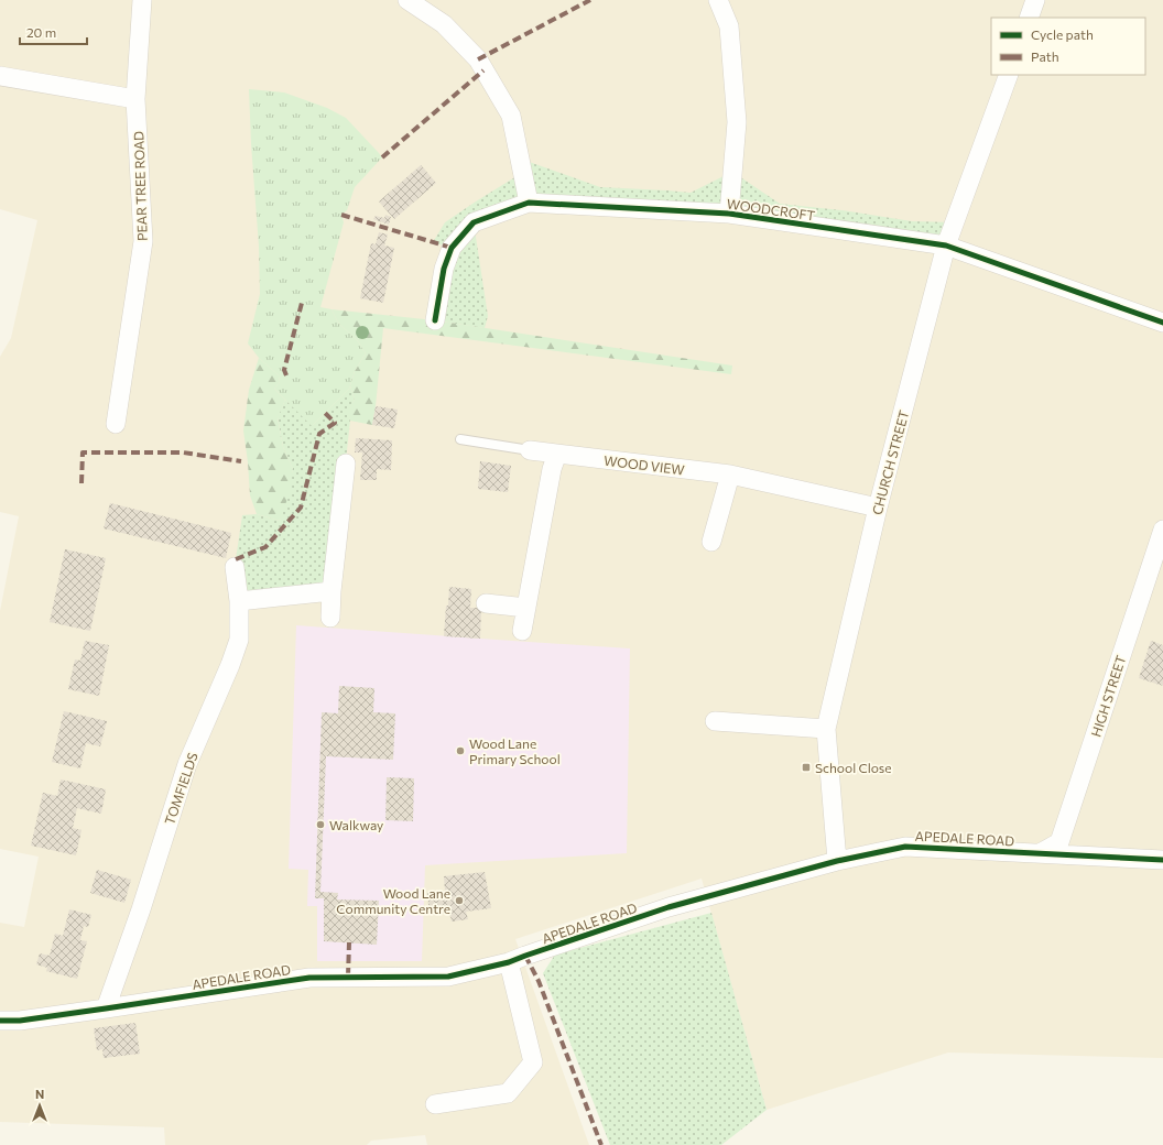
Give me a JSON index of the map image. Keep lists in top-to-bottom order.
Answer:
{
  "streets": {
    "street": [
      "PEAR TREE ROAD",
      "WOODCROFT",
      "CHURCH STREET",
      "WOOD VIEW",
      "HIGH STREET",
      "TOMFIELDS",
      "APEDALE ROAD"
    ]
  },
  "crossings": [
    ["WOODCROFT", "CHURCH STREET"],
    ["CHURCH STREET", "WOOD VIEW"],
    ["CHURCH STREET", "APEDALE ROAD"],
    ["HIGH STREET", "APEDALE ROAD"],
    ["TOMFIELDS", "APEDALE ROAD"]
  ],
  "places": {
    "other": ["Wood Lane Primary School", "Walkway", "Wood Lane Community Centre"],
    "transit": ["School Close"]
  },
  "legend": ["Cycle path", "Path"],
  "scale_bar": "20 m",
  "north": "top"
}
